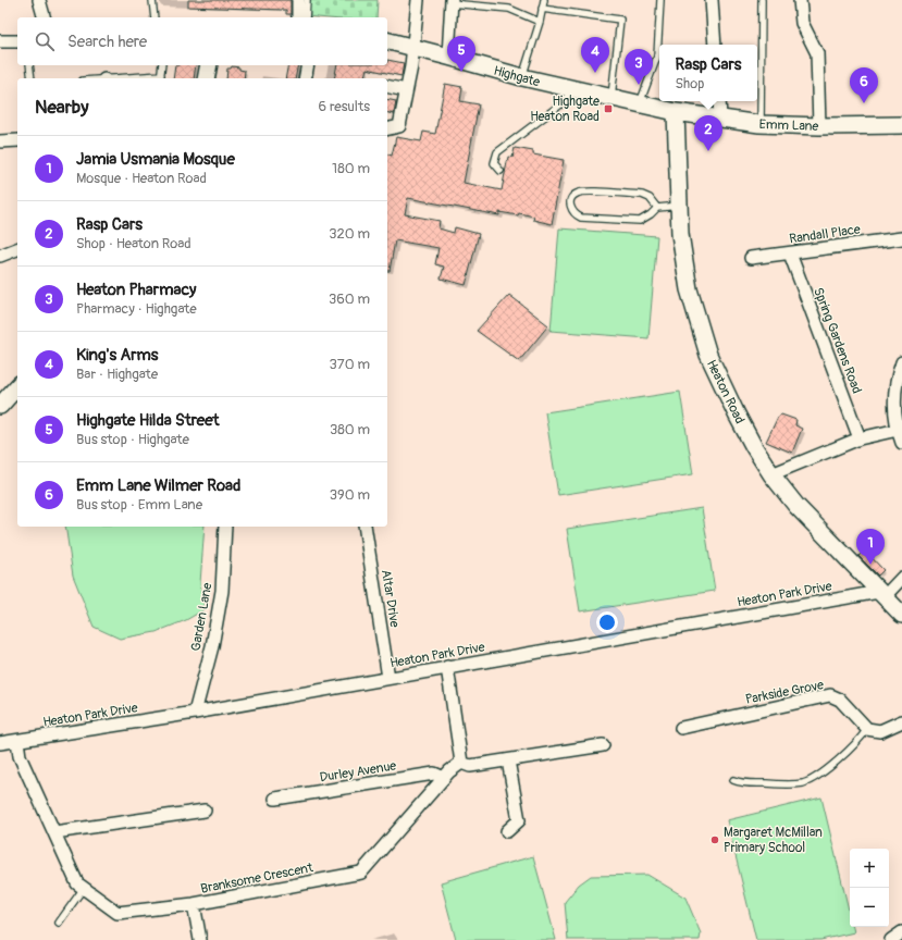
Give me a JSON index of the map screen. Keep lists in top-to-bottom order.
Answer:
{
  "streets": {
    "street": [
      "Highgate",
      "Emm Lane",
      "Randall Place",
      "Spring Gardens Road",
      "Heaton Road",
      "Heaton Park Drive",
      "Altar Drive",
      "Garden Lane",
      "Parkside Grove",
      "Durley Avenue",
      "Branksome Crescent"
    ]
  },
  "crossings": [
    ["Highgate", "Emm Lane"],
    ["Highgate", "Heaton Road"],
    ["Emm Lane", "Heaton Road"],
    ["Randall Place", "Spring Gardens Road"],
    ["Heaton Road", "Heaton Park Drive"],
    ["Heaton Park Drive", "Altar Drive"],
    ["Heaton Park Drive", "Garden Lane"],
    ["Heaton Park Drive", "Branksome Crescent"],
    ["Durley Avenue", "Branksome Crescent"]
  ],
  "places": {
    "transit": ["Highgate Heaton Road"],
    "other": ["Margaret McMillan Primary School"]
  },
  "page": {
    "search": "Search here",
    "pins": [
      "5",
      "4",
      "3",
      "6",
      "2",
      "1"
    ],
    "popup": ["Rasp Cars", "Shop"],
    "heading": ["Nearby", "6 results"],
    "list": [
      {
        "mark": "1",
        "name": "Jamia Usmania Mosque",
        "note": "Mosque · Heaton Road",
        "value": "180 m"
      },
      {
        "mark": "2",
        "name": "Rasp Cars",
        "note": "Shop · Heaton Road",
        "value": "320 m"
      },
      {
        "mark": "3",
        "name": "Heaton Pharmacy",
        "note": "Pharmacy · Highgate",
        "value": "360 m"
      },
      {
        "mark": "4",
        "name": "King's Arms",
        "note": "Bar · Highgate",
        "value": "370 m"
      },
      {
        "mark": "5",
        "name": "Highgate Hilda Street",
        "note": "Bus stop · Highgate",
        "value": "380 m"
      },
      {
        "mark": "6",
        "name": "Emm Lane Wilmer Road",
        "note": "Bus stop · Emm Lane",
        "value": "390 m"
      }
    ],
    "map_buttons": ["+", "−"]
  }
}
